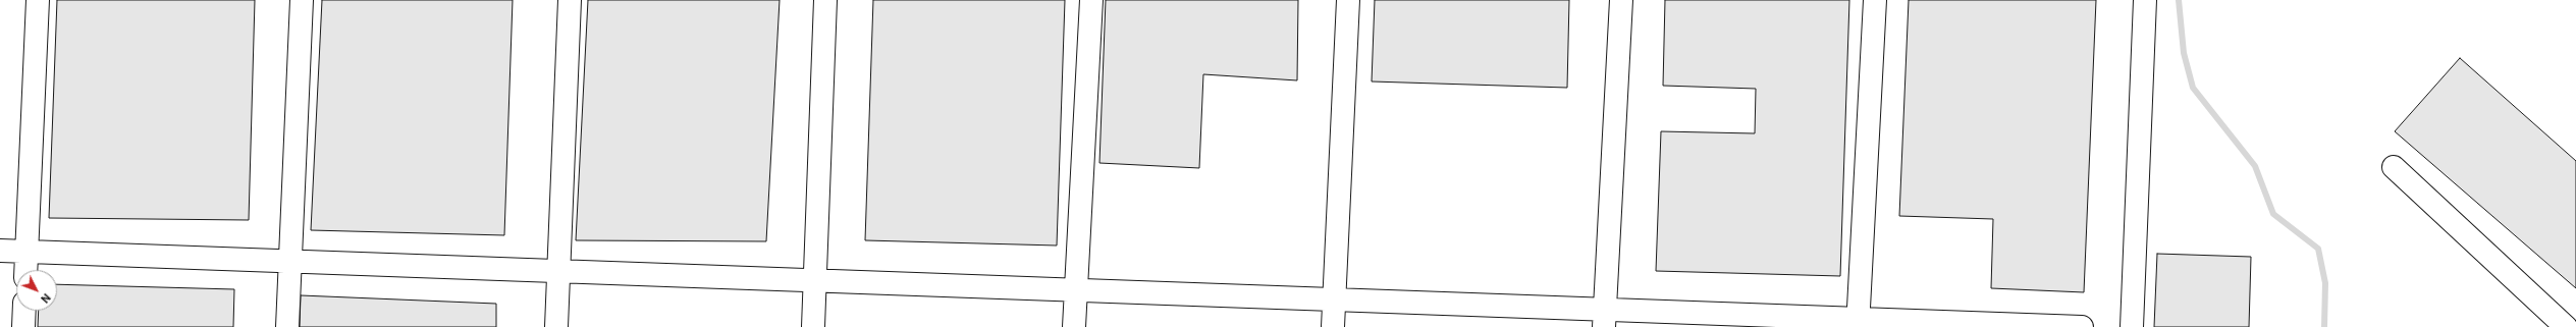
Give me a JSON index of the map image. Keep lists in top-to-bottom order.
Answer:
{
  "north": "bottom right"
}
